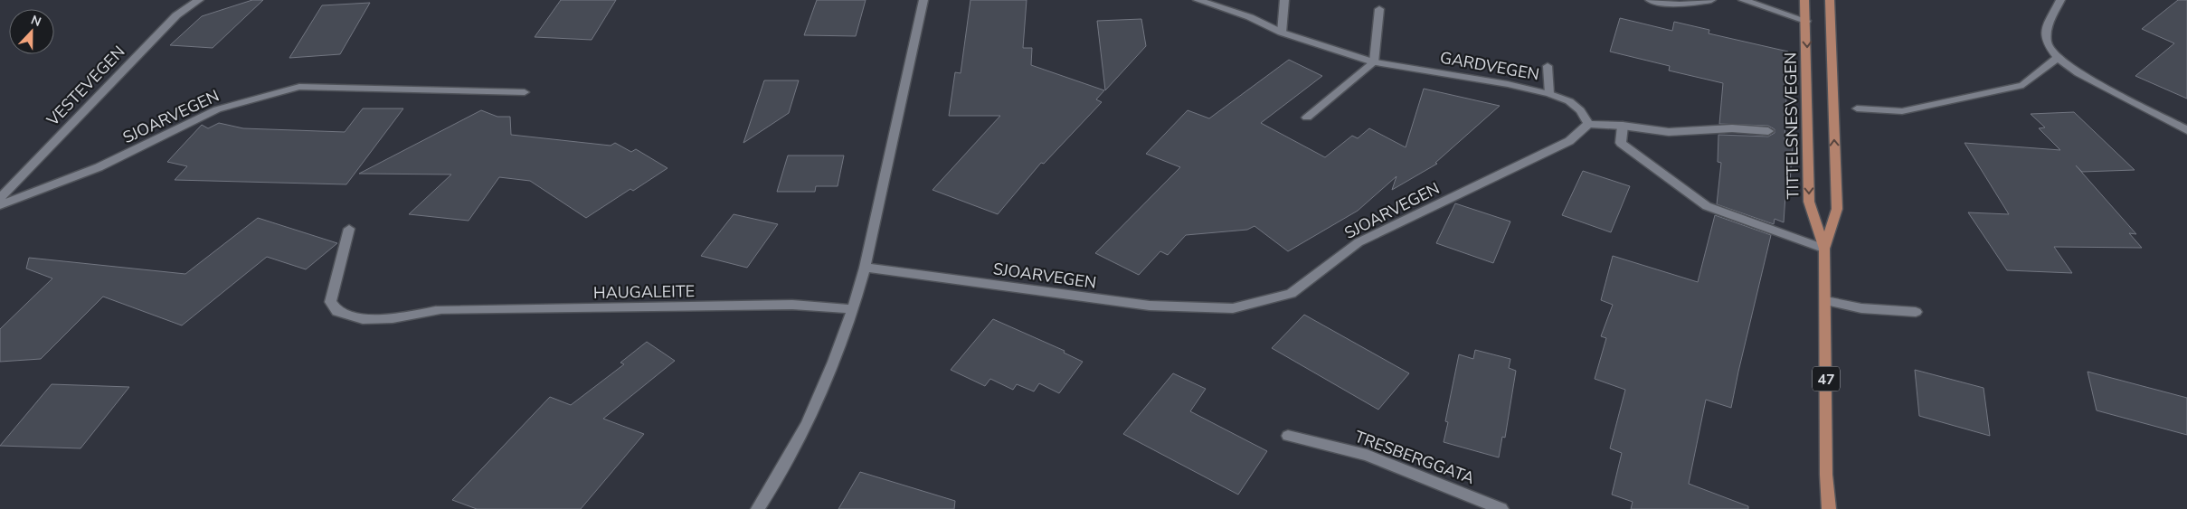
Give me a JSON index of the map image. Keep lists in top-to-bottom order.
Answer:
{
  "streets": {
    "main road": ["TITTELSNESVEGEN", "47"],
    "street": [
      "GARDVEGEN",
      "VESTEVEGEN",
      "SJOARVEGEN",
      "HAUGALEITE",
      "TRESBERGGATA"
    ]
  },
  "crossings": [
    ["GARDVEGEN", "SJOARVEGEN"]
  ],
  "north": "top"
}
